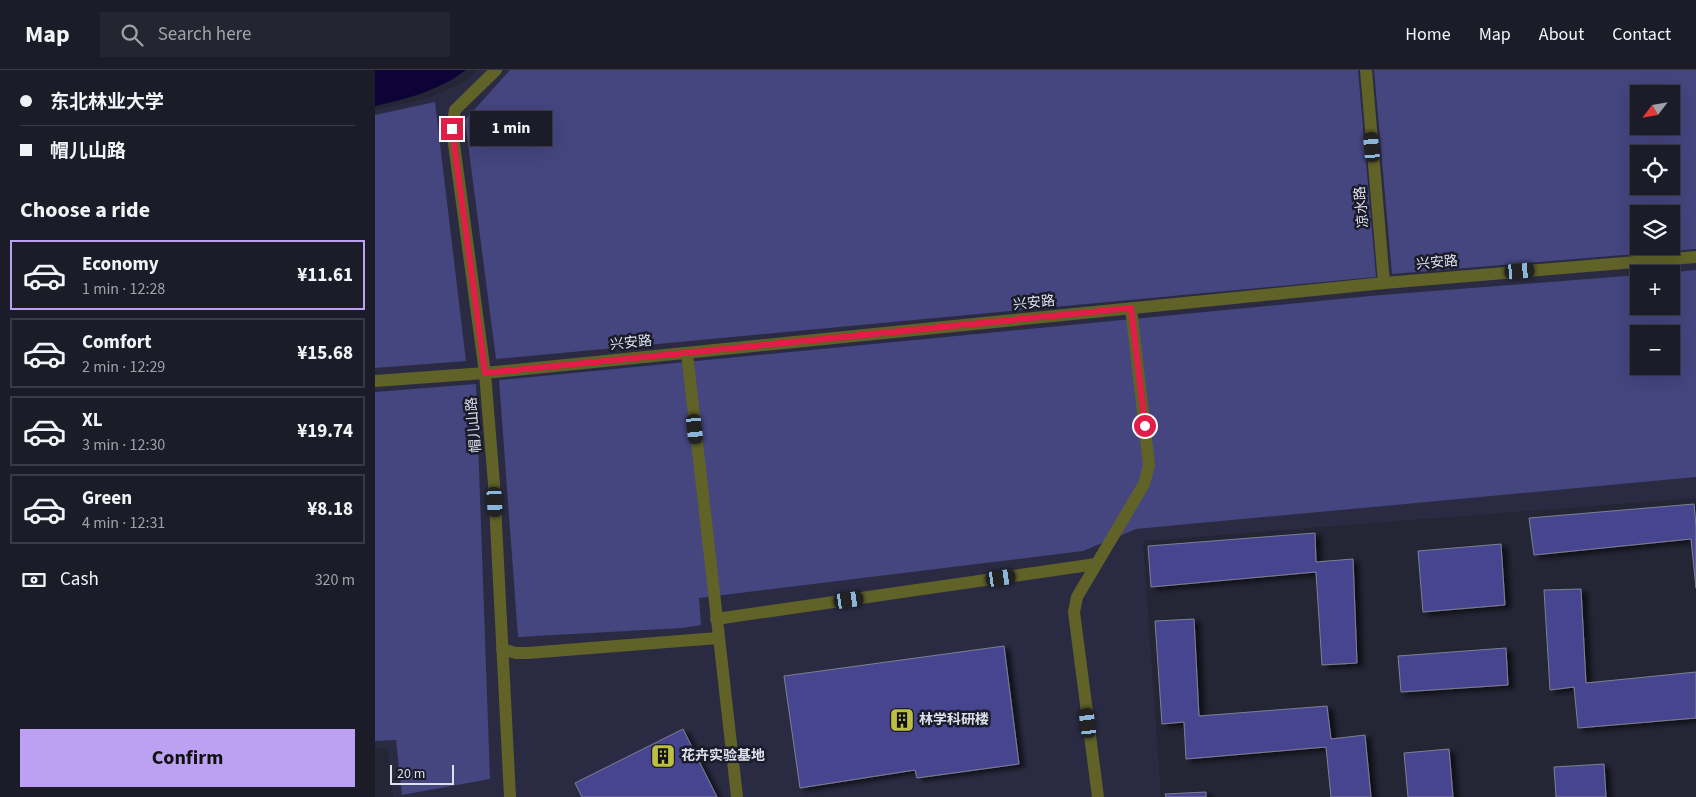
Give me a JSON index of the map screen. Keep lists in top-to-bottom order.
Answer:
{
  "streets": {
    "street": ["凉水路", "兴安路", "帽儿山路"]
  },
  "crossings": [
    ["凉水路", "兴安路"],
    ["兴安路", "帽儿山路"]
  ],
  "places": {
    "building": ["林学科研楼", "花卉实验基地"]
  },
  "scale_bar": "20 m",
  "north": "bottom left",
  "page": {
    "header": "Map",
    "search": "Search here",
    "nav": [
      "Home",
      "Map",
      "About",
      "Contact"
    ],
    "banner": ["东北林业大学", "帽儿山路"],
    "map_buttons": ["+", "−"],
    "bubble": "1 min",
    "heading": "Choose a ride",
    "list": [
      {
        "name": "Economy",
        "note": "1 min · 12:28",
        "value": "¥11.61"
      },
      {
        "name": "Comfort",
        "note": "2 min · 12:29",
        "value": "¥15.68"
      },
      {
        "name": "XL",
        "note": "3 min · 12:30",
        "value": "¥19.74"
      },
      {
        "name": "Green",
        "note": "4 min · 12:31",
        "value": "¥8.18"
      }
    ],
    "pay": ["Cash", "320 m"],
    "buttons": "Confirm",
    "scale": "20 m"
  }
}
